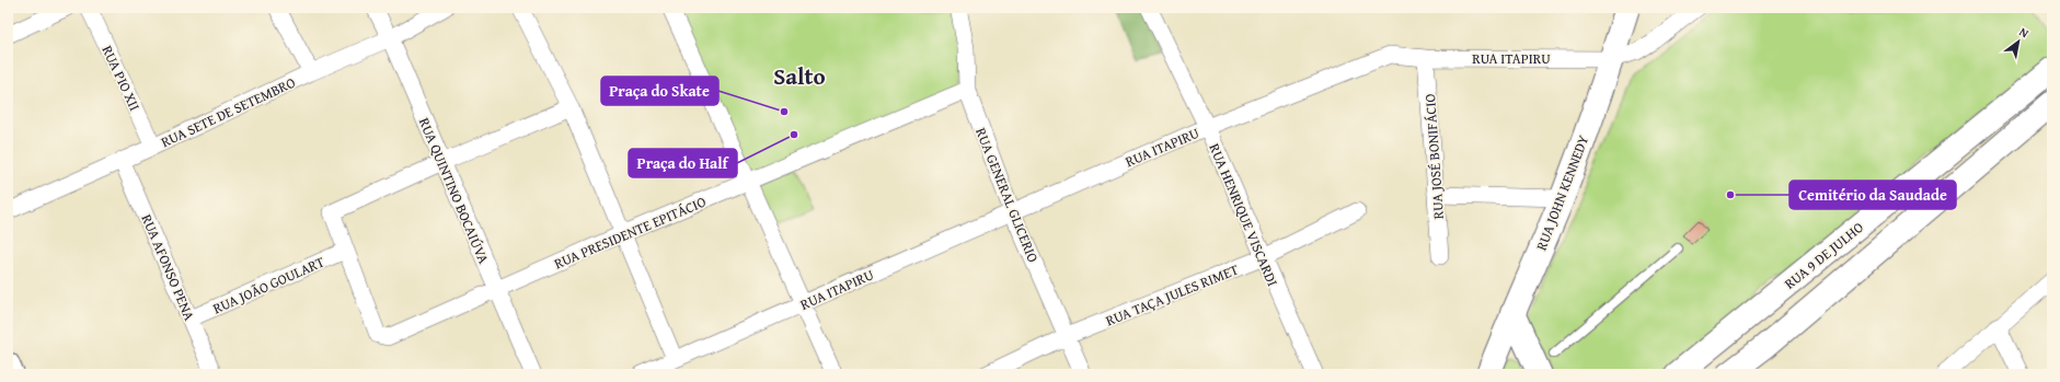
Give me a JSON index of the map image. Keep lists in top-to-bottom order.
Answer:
{
  "streets": {
    "main road": ["RUA JOHN KENNEDY", "RUA 9 DE JULHO"],
    "street": [
      "RUA ITAPIRU",
      "RUA PIO XII",
      "RUA SETE DE SETEMBRO",
      "RUA JOSÉ BONIFÁCIO",
      "RUA QUINTINO BOCAIÚVA",
      "RUA GENERAL GLICERIO",
      "RUA HENRIQUE VISCARDI",
      "RUA PRESIDENTE EPITÁCIO",
      "RUA AFONSO PENA",
      "RUA JOÃO GOULART",
      "RUA TAÇA JULES RIMET"
    ]
  },
  "crossings": [
    ["RUA ITAPIRU", "RUA JOSÉ BONIFÁCIO"],
    ["RUA ITAPIRU", "RUA JOHN KENNEDY"],
    ["RUA ITAPIRU", "RUA GENERAL GLICERIO"],
    ["RUA ITAPIRU", "RUA HENRIQUE VISCARDI"],
    ["RUA PIO XII", "RUA SETE DE SETEMBRO"],
    ["RUA SETE DE SETEMBRO", "RUA QUINTINO BOCAIÚVA"],
    ["RUA SETE DE SETEMBRO", "RUA AFONSO PENA"],
    ["RUA QUINTINO BOCAIÚVA", "RUA PRESIDENTE EPITÁCIO"],
    ["RUA GENERAL GLICERIO", "RUA PRESIDENTE EPITÁCIO"],
    ["RUA GENERAL GLICERIO", "RUA TAÇA JULES RIMET"],
    ["RUA HENRIQUE VISCARDI", "RUA TAÇA JULES RIMET"],
    ["RUA PRESIDENTE EPITÁCIO", "RUA JOÃO GOULART"],
    ["RUA AFONSO PENA", "RUA JOÃO GOULART"]
  ],
  "districts": ["Salto"],
  "places": ["Praça do Skate", "Praça do Half", "Cemitério da Saudade"],
  "north": "top right"
}
